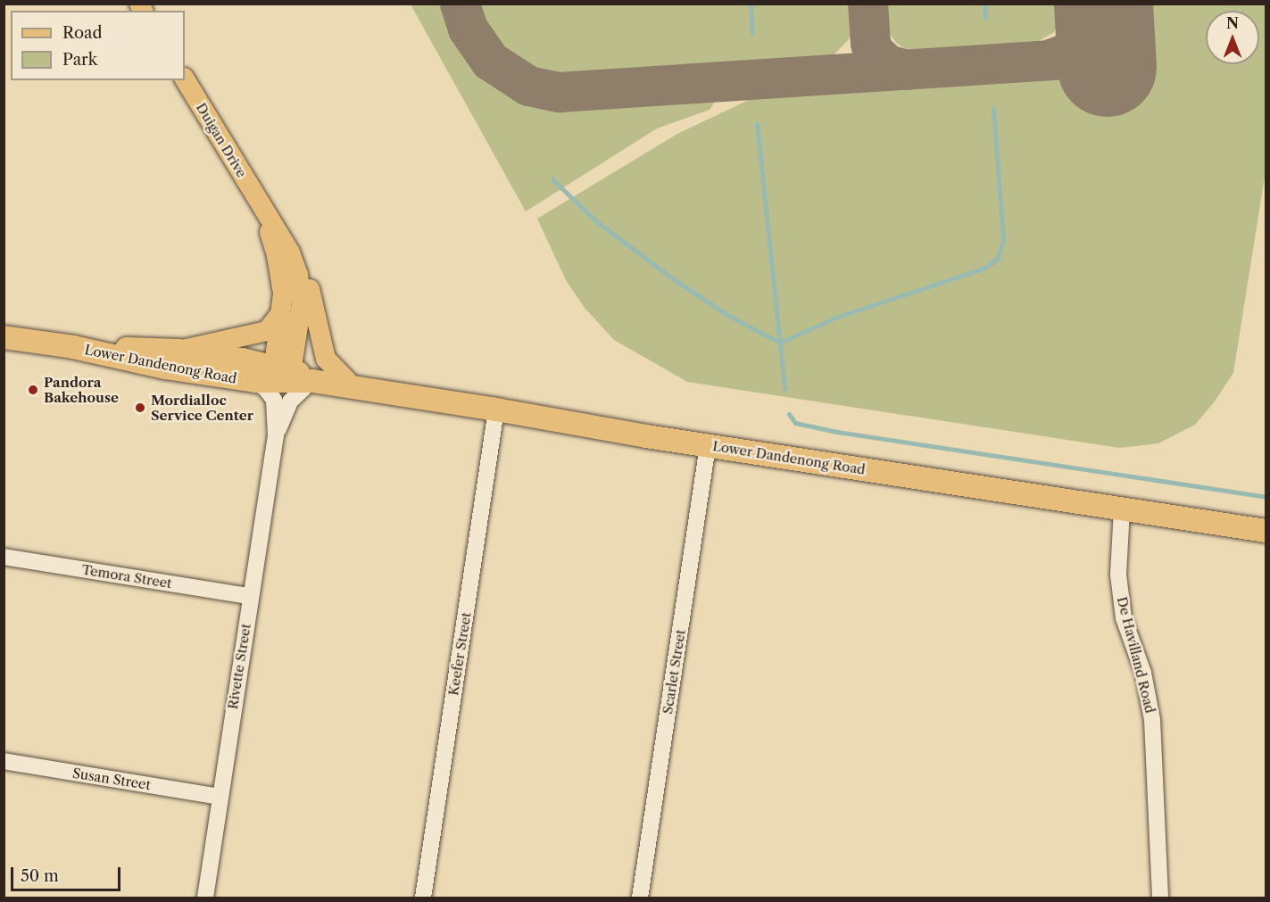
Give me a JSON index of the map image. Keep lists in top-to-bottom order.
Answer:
{
  "streets": {
    "highway": ["Lower Dandenong Road"],
    "main road": ["Duigan Drive"],
    "street": [
      "Temora Street",
      "Keefer Street",
      "De Havilland Road",
      "Rivette Street",
      "Scarlet Street",
      "Susan Street"
    ]
  },
  "crossings": [
    ["Duigan Drive", "Lower Dandenong Road"],
    ["Lower Dandenong Road", "Keefer Street"],
    ["Lower Dandenong Road", "De Havilland Road"],
    ["Lower Dandenong Road", "Rivette Street"],
    ["Lower Dandenong Road", "Scarlet Street"],
    ["Temora Street", "Rivette Street"],
    ["Rivette Street", "Susan Street"]
  ],
  "places": ["Pandora Bakehouse", "Mordialloc Service Center"],
  "legend": ["Road", "Park"],
  "scale_bar": "50 m",
  "north": "top"
}
